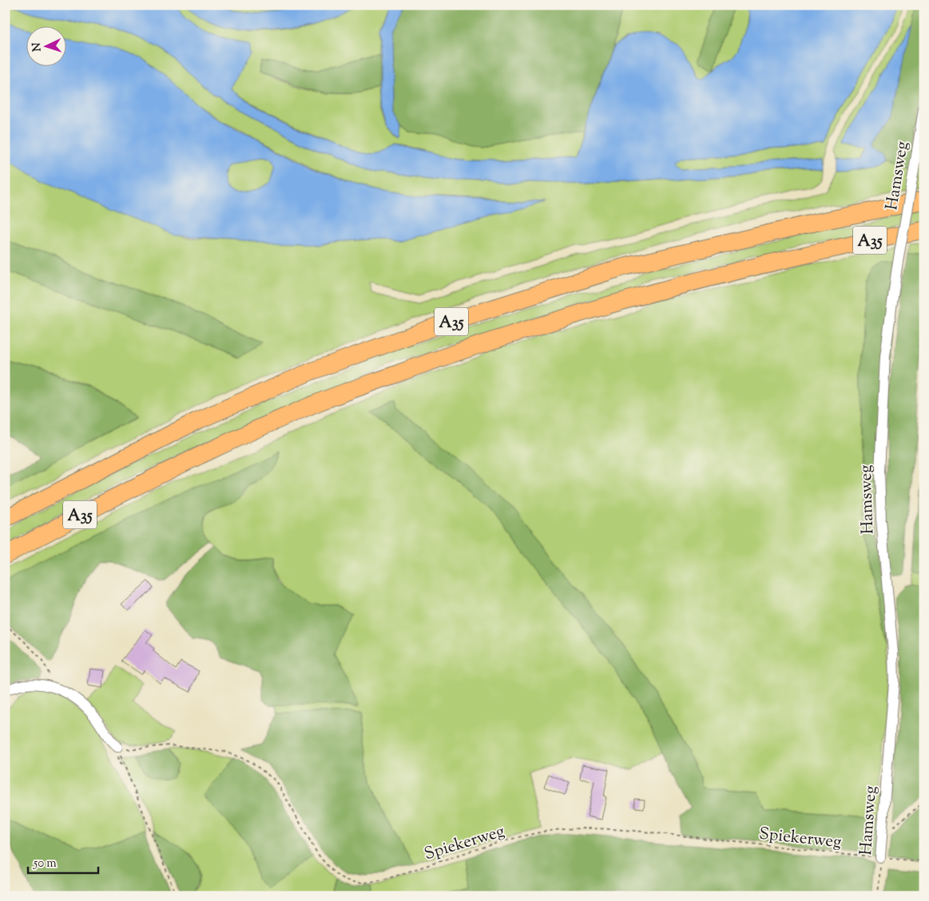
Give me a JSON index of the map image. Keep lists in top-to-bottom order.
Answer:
{
  "streets": {
    "highway": ["A35"],
    "street": ["Hamsweg"],
    "path": ["Spiekerweg"]
  },
  "crossings": [
    ["Hamsweg", "Spiekerweg"]
  ],
  "scale_bar": "50 m",
  "north": "left"
}
